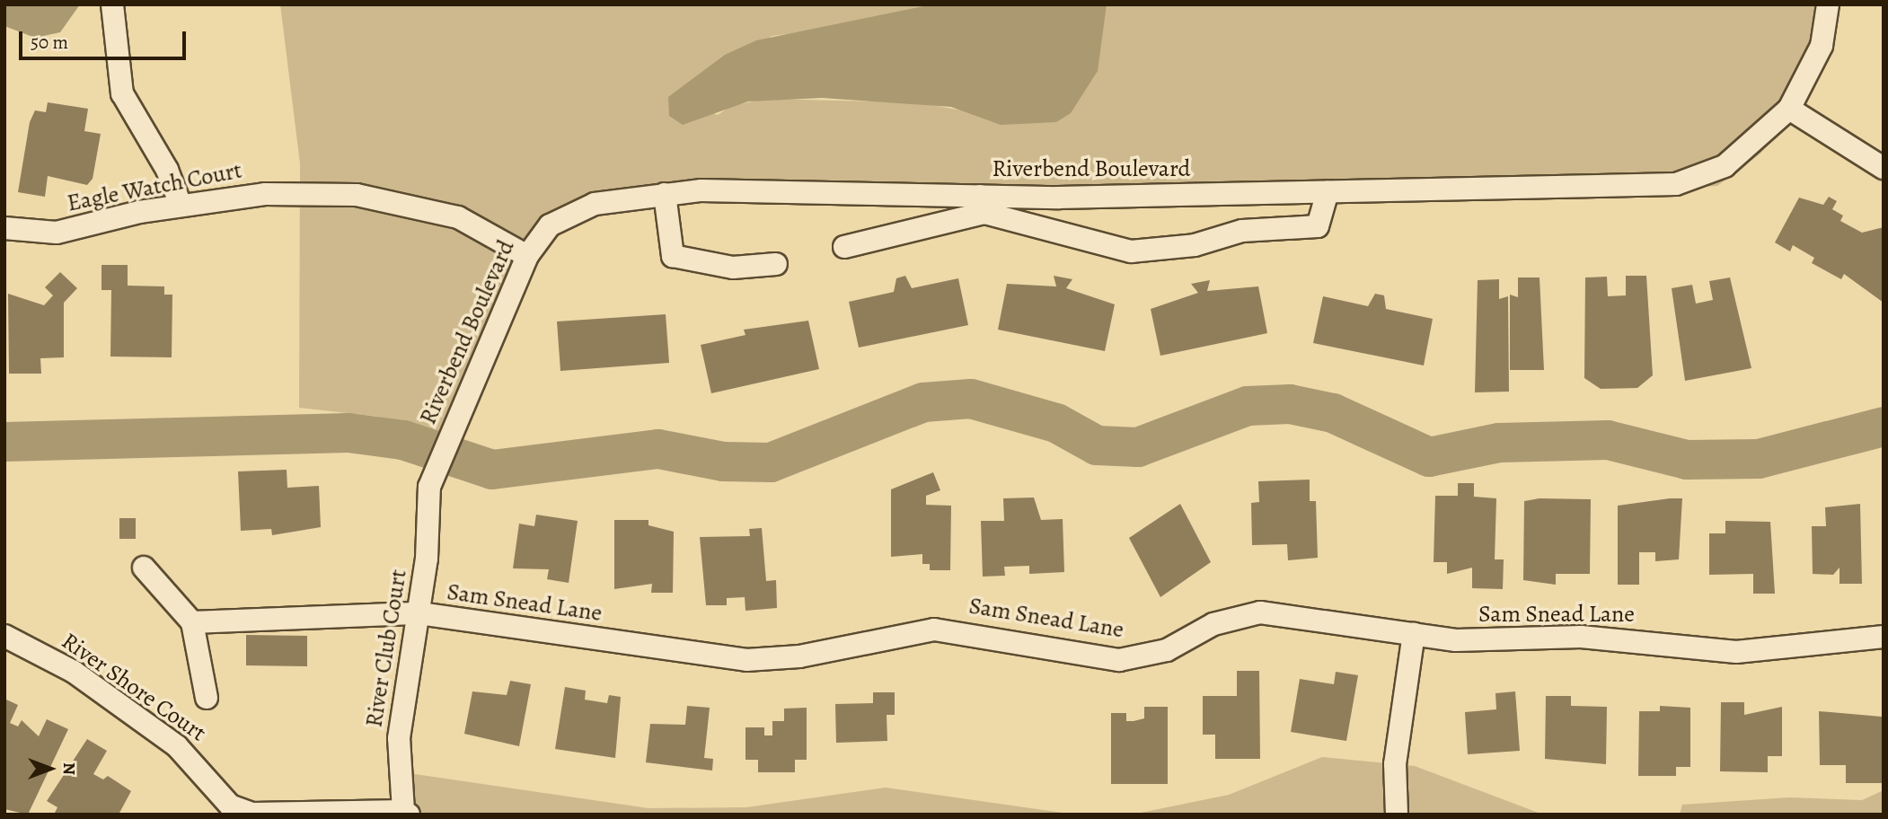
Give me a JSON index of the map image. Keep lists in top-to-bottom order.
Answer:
{
  "streets": {
    "street": [
      "Riverbend Boulevard",
      "Eagle Watch Court",
      "Sam Snead Lane",
      "River Club Court",
      "River Shore Court"
    ]
  },
  "crossings": [
    ["Riverbend Boulevard", "Eagle Watch Court"],
    ["Riverbend Boulevard", "River Club Court"],
    ["Sam Snead Lane", "River Club Court"],
    ["River Club Court", "River Shore Court"]
  ],
  "scale_bar": "50 m",
  "north": "right"
}
